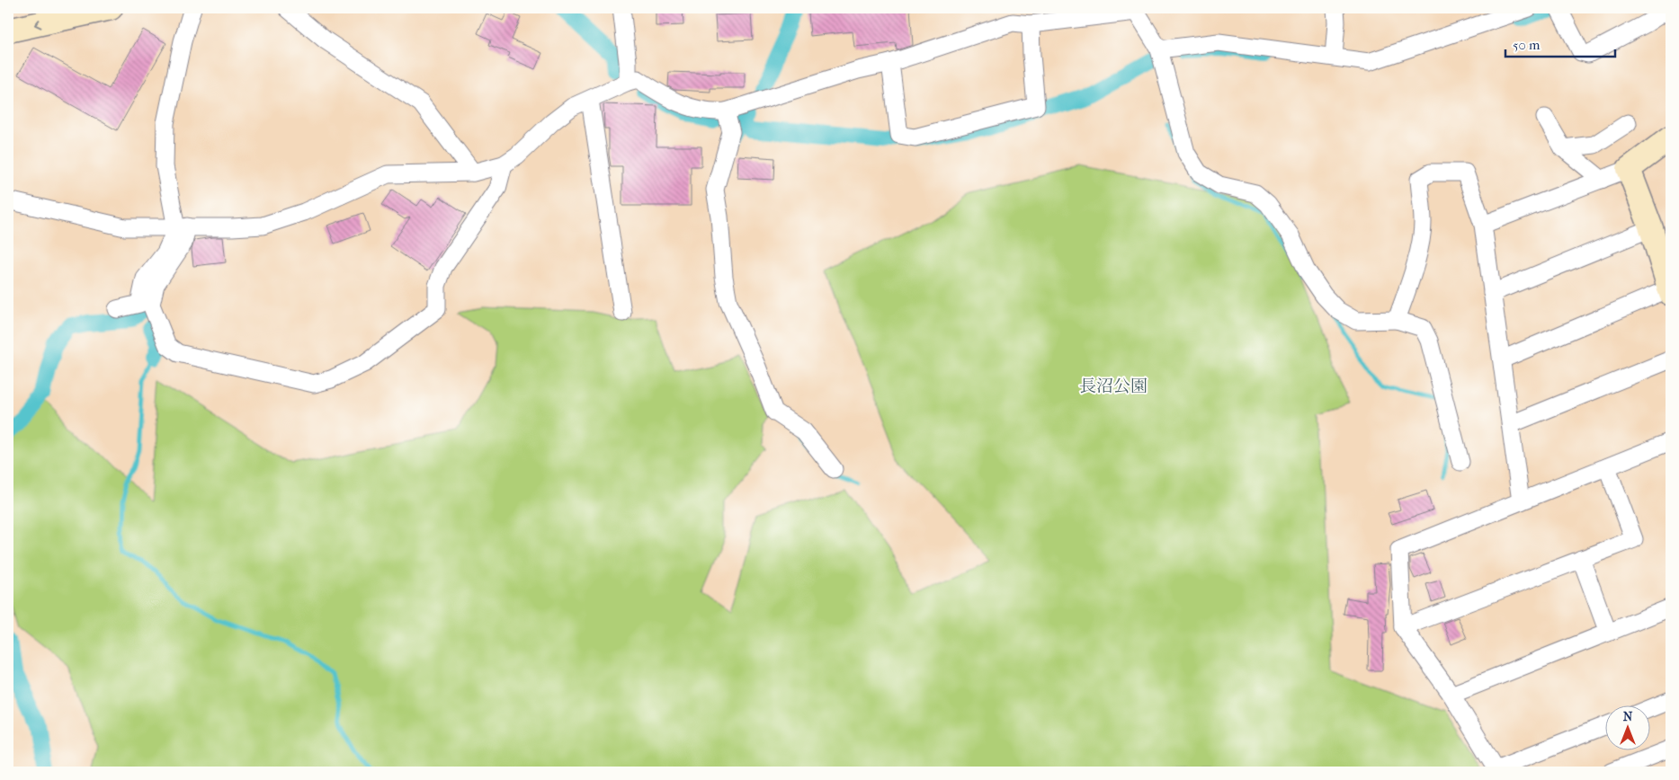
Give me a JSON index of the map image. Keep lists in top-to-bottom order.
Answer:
{
  "parks": ["長沼公園"],
  "scale_bar": "50 m",
  "north": "top"
}
